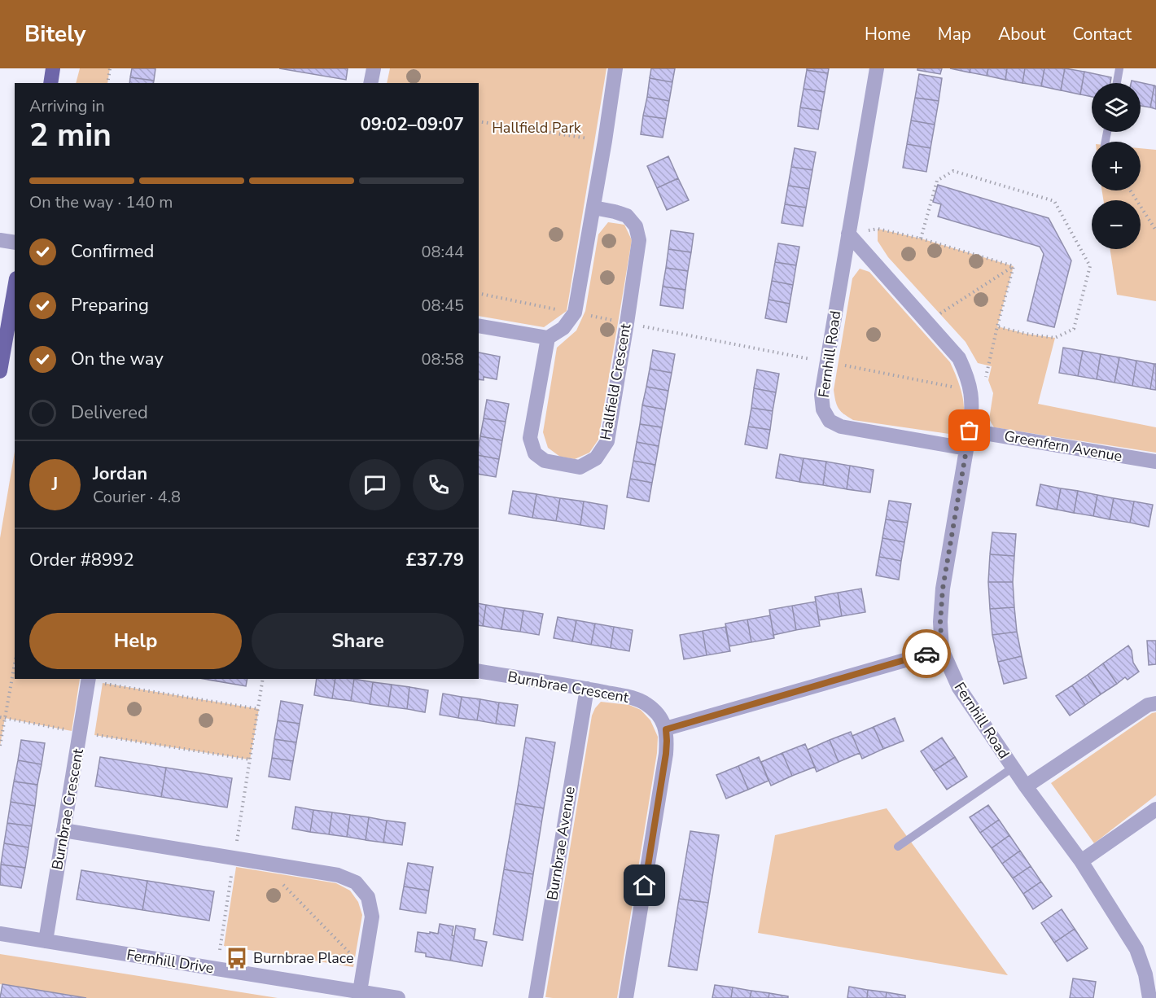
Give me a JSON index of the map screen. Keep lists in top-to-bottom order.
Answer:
{
  "streets": {
    "street": [
      "Fernhill Road",
      "Hallfield Crescent",
      "Greenfern Avenue",
      "Burnbrae Crescent",
      "Burnbrae Avenue",
      "Fernhill Drive"
    ]
  },
  "crossings": [
    ["Fernhill Road", "Greenfern Avenue"],
    ["Burnbrae Crescent", "Burnbrae Avenue"],
    ["Burnbrae Crescent", "Fernhill Drive"]
  ],
  "parks": ["Hallfield Park"],
  "places": {
    "bus stop": ["Burnbrae Place"]
  },
  "page": {
    "header": "Bitely",
    "nav": [
      "Home",
      "Map",
      "About",
      "Contact"
    ],
    "map_buttons": ["+", "−"],
    "heading": ["2 min", "Arriving in", "09:02–09:07"],
    "panel": [
      "Jordan",
      "Courier · 4.8",
      "Order #8992",
      "£37.79"
    ],
    "bar": "On the way · 140 m",
    "list": [
      ["Confirmed", "08:44"],
      ["Preparing", "08:45"],
      ["On the way", "08:58"],
      "Delivered"
    ],
    "round": "J",
    "buttons": ["Help", "Share"]
  }
}
